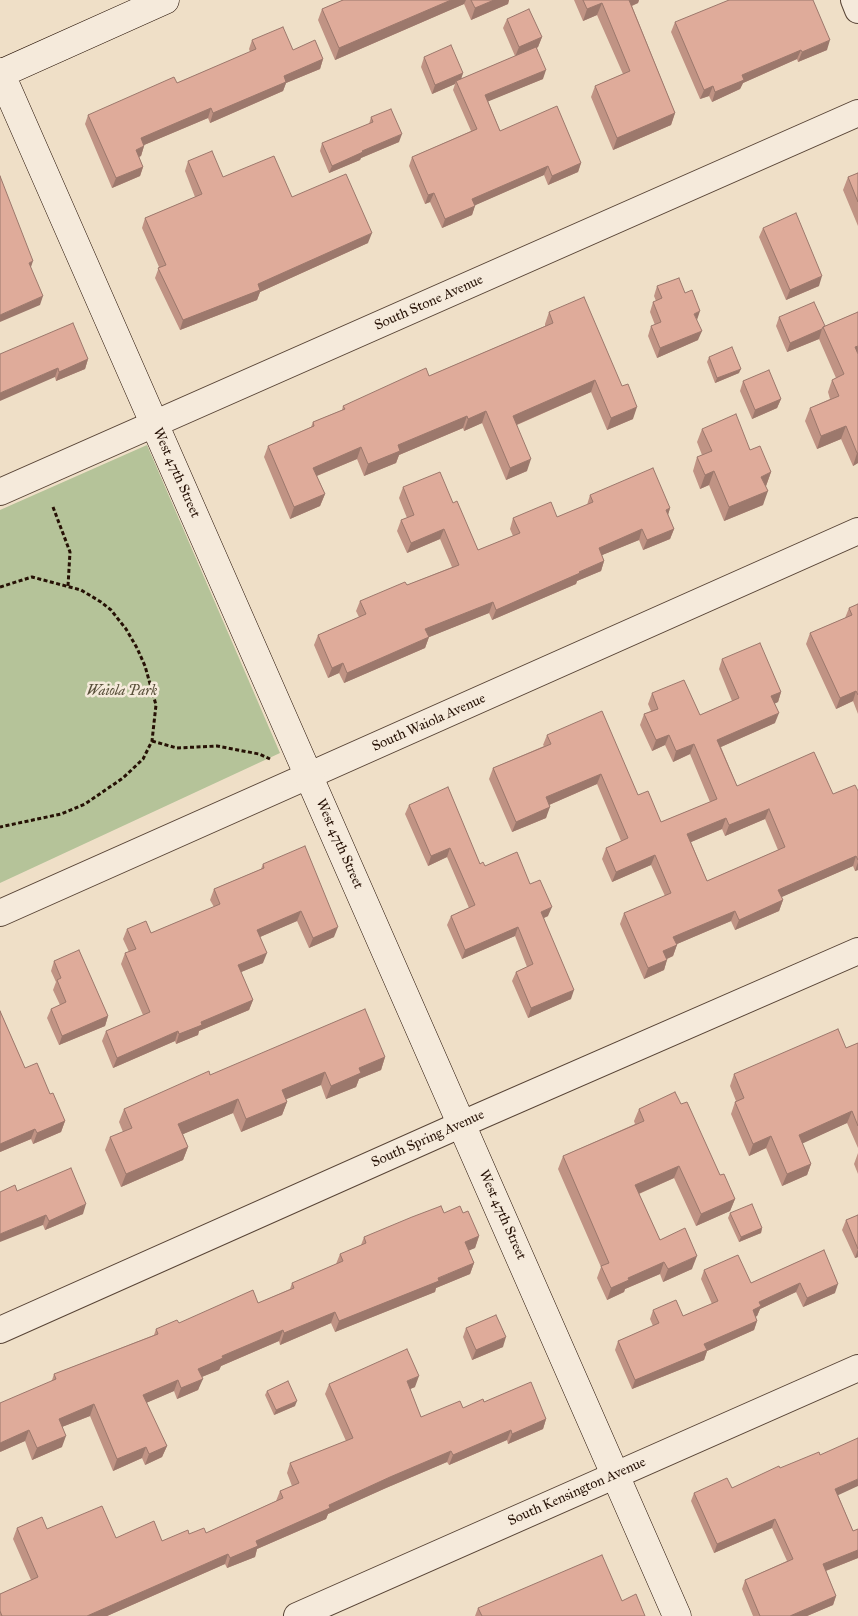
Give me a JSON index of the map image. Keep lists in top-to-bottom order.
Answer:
{
  "streets": {
    "main road": ["West 47th Street"],
    "street": [
      "South Stone Avenue",
      "South Waiola Avenue",
      "South Spring Avenue",
      "South Kensington Avenue"
    ]
  },
  "crossings": [
    ["South Stone Avenue", "West 47th Street"],
    ["West 47th Street", "South Waiola Avenue"],
    ["West 47th Street", "South Spring Avenue"],
    ["West 47th Street", "South Kensington Avenue"]
  ],
  "parks": ["Waiola Park"]
}
